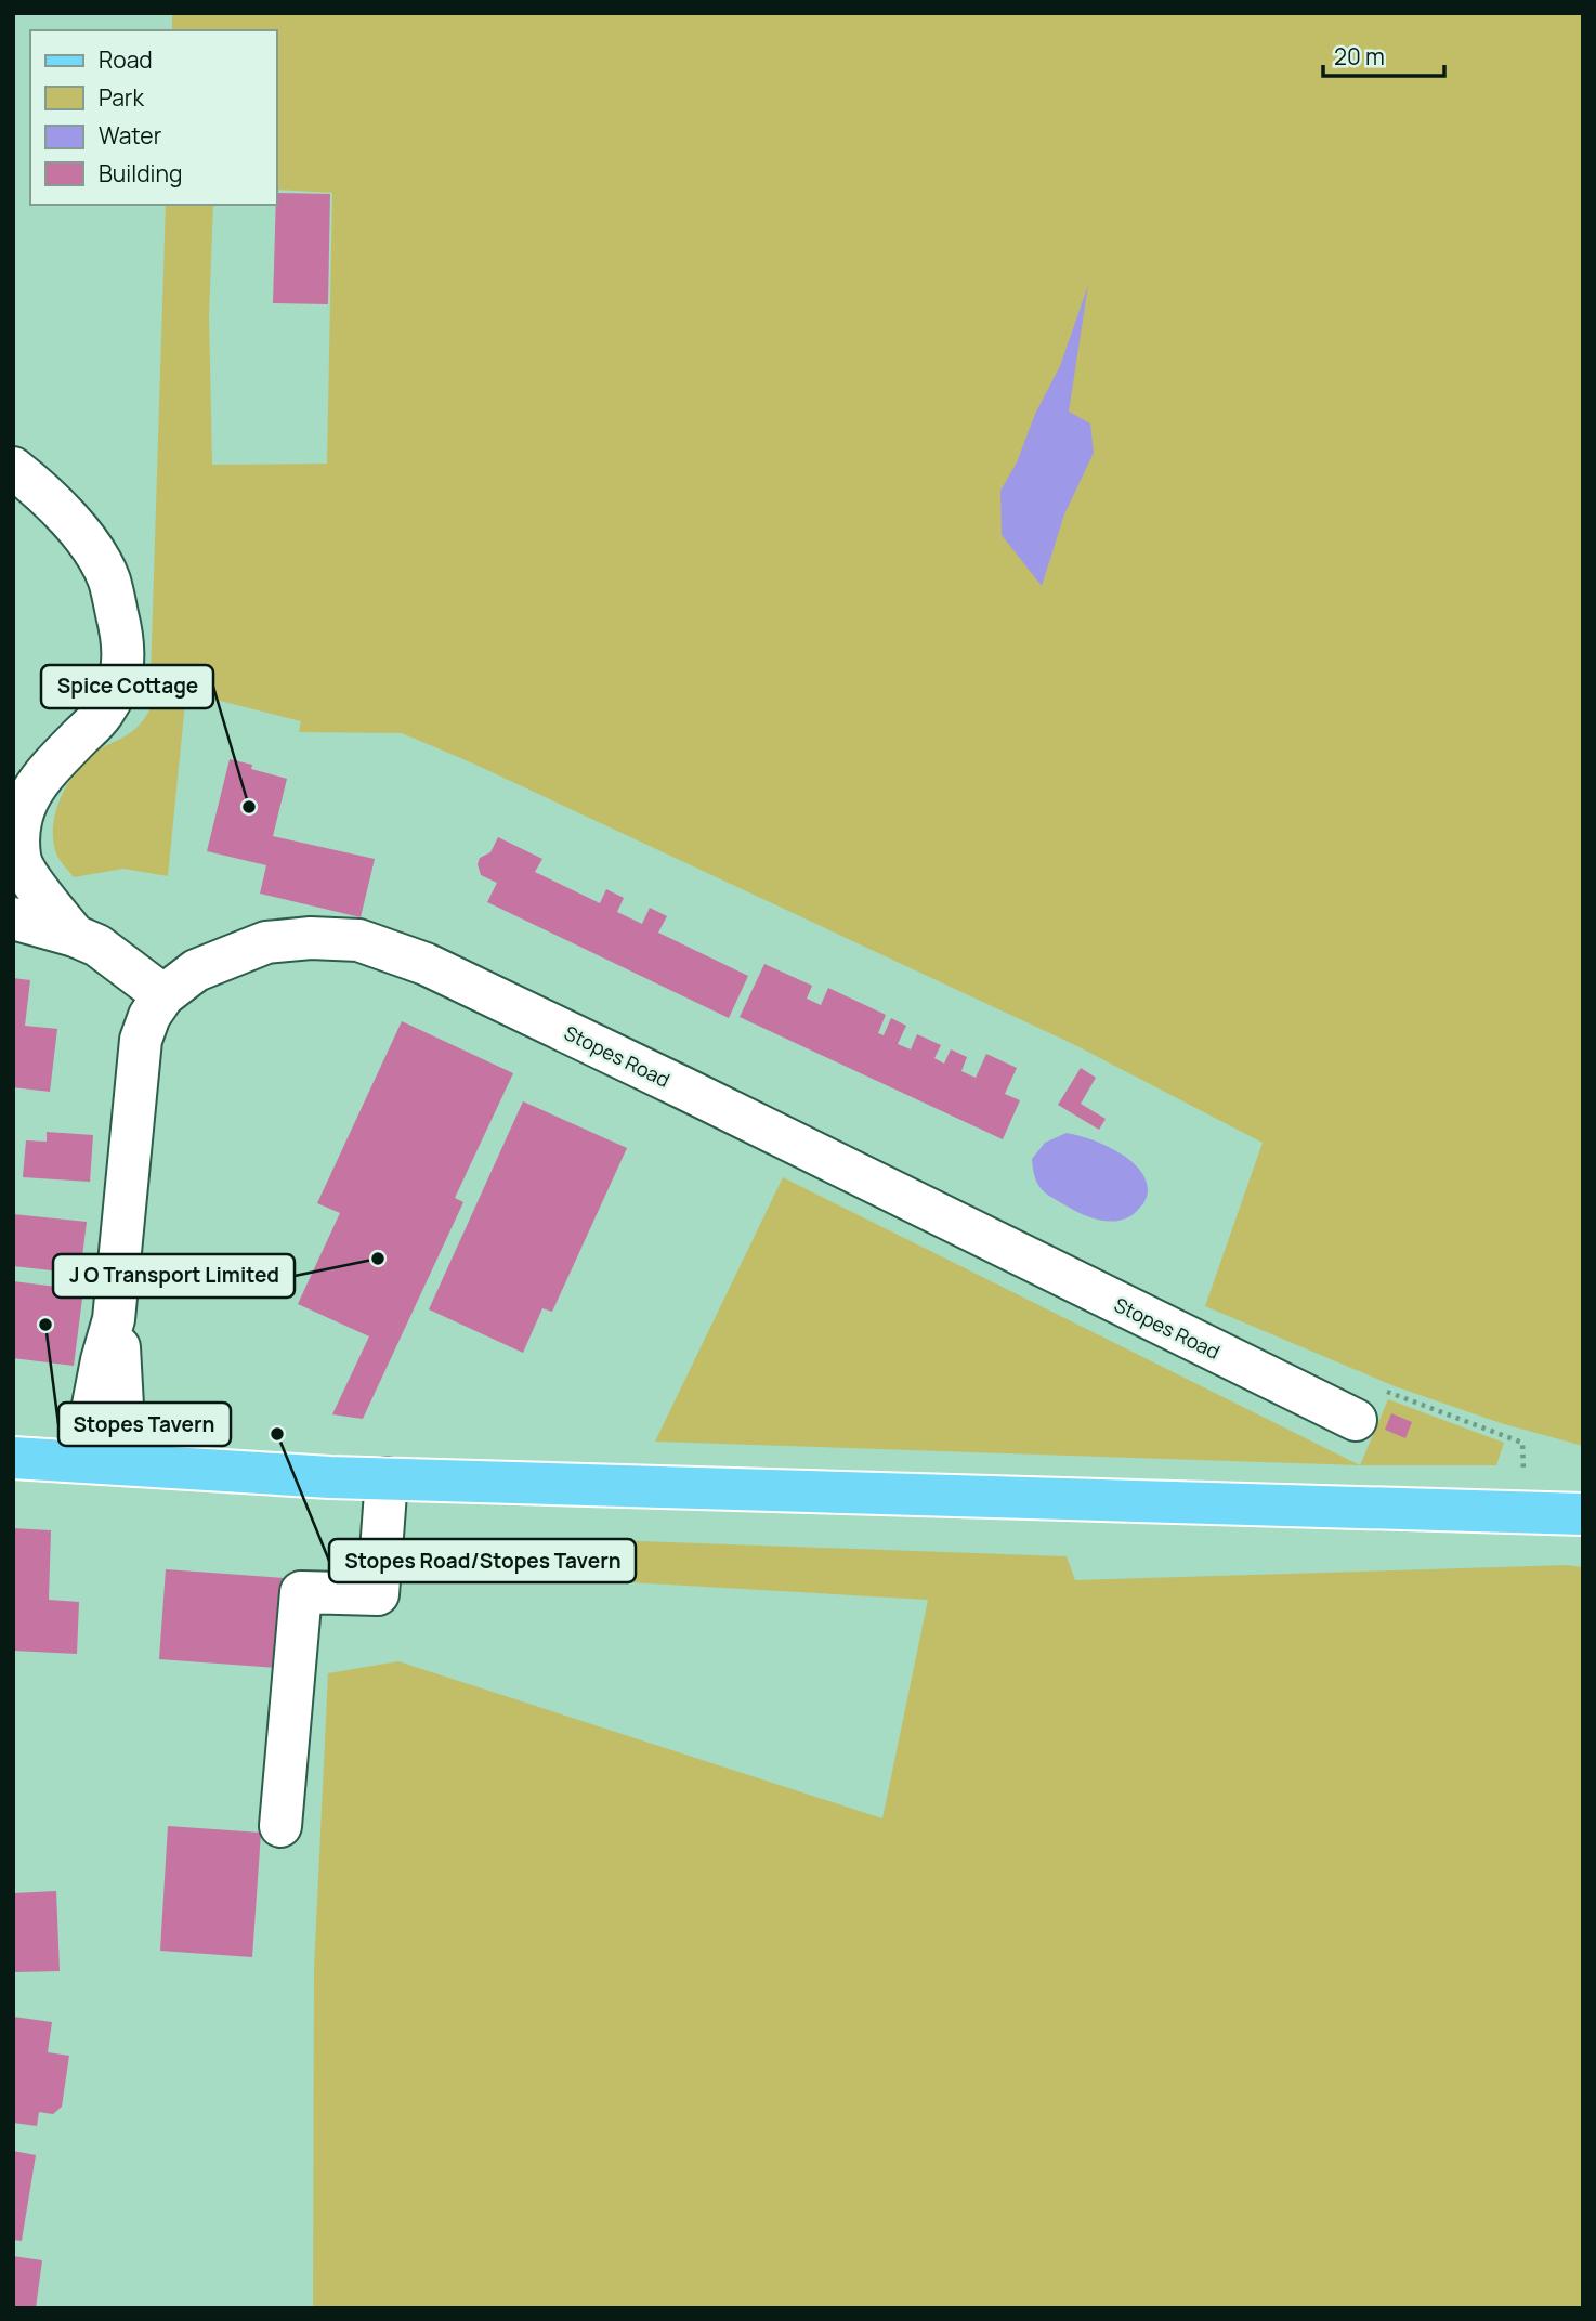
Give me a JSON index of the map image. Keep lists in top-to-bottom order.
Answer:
{
  "streets": {
    "street": ["Stopes Road"]
  },
  "places": [
    "Spice Cottage",
    "J O Transport Limited",
    "Stopes Tavern",
    "Stopes Road/Stopes Tavern"
  ],
  "legend": [
    "Road",
    "Park",
    "Water",
    "Building"
  ],
  "scale_bar": "20 m"
}
